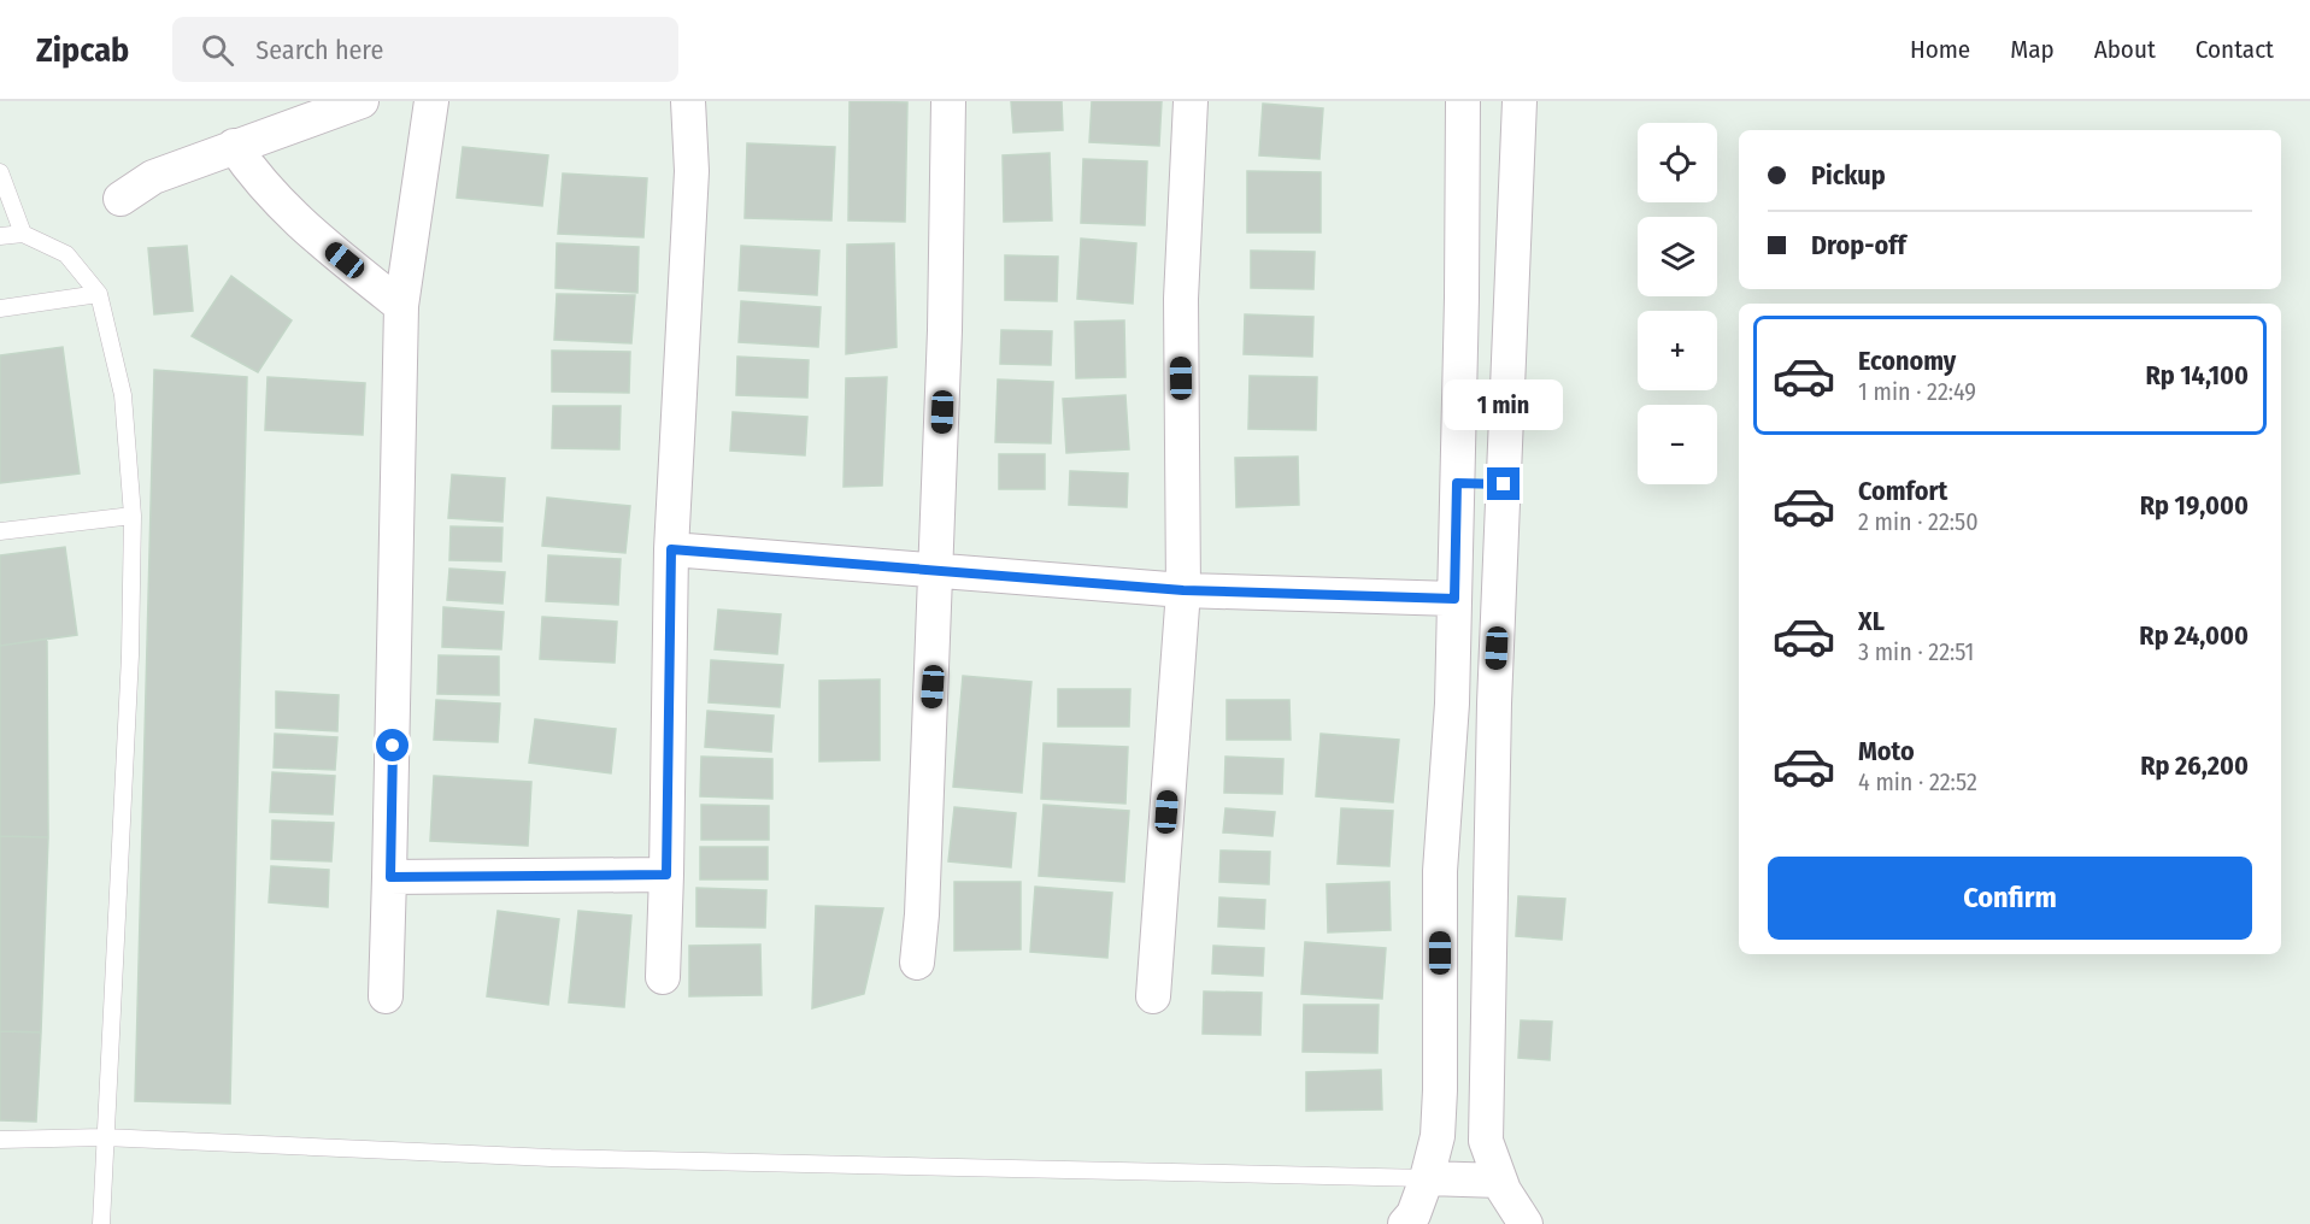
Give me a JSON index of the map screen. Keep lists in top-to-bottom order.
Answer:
{
  "page": {
    "header": "Zipcab",
    "search": "Search here",
    "nav": [
      "Home",
      "Map",
      "About",
      "Contact"
    ],
    "map_buttons": ["+", "−"],
    "banner": ["Pickup", "Drop-off"],
    "list": [
      {
        "name": "Economy",
        "note": "1 min · 22:49",
        "value": "Rp 14,100"
      },
      {
        "name": "Comfort",
        "note": "2 min · 22:50",
        "value": "Rp 19,000"
      },
      {
        "name": "XL",
        "note": "3 min · 22:51",
        "value": "Rp 24,000"
      },
      {
        "name": "Moto",
        "note": "4 min · 22:52",
        "value": "Rp 26,200"
      }
    ],
    "bubble": "1 min",
    "buttons": "Confirm"
  }
}
